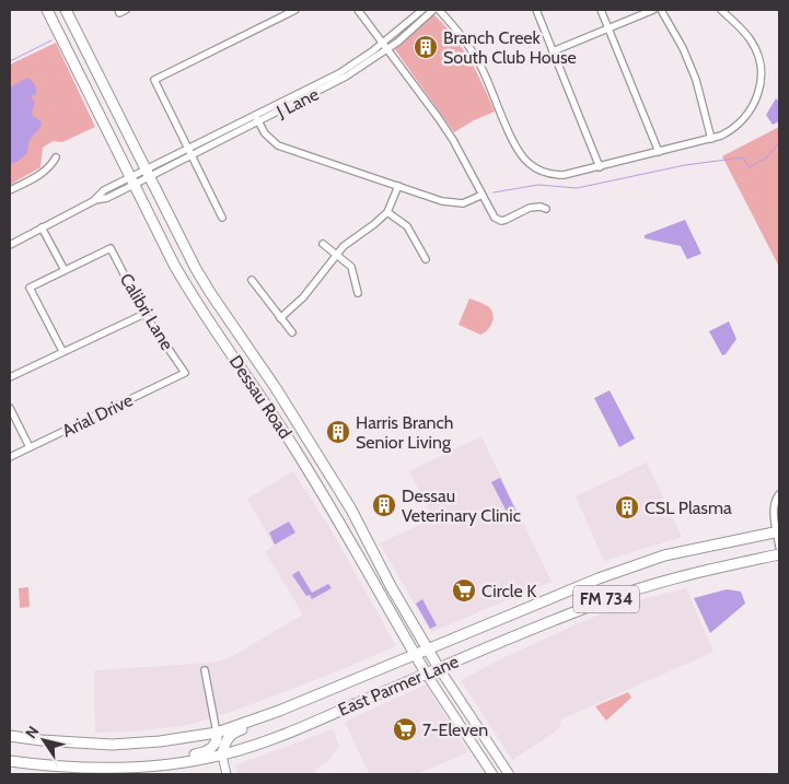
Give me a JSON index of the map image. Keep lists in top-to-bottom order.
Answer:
{
  "streets": {
    "main road": ["Dessau Road", "FM 734", "East Parmer Lane"],
    "street": ["J Lane", "Calibri Lane", "Arial Drive"]
  },
  "crossings": [
    ["J Lane", "Dessau Road"],
    ["Calibri Lane", "Arial Drive"],
    ["Dessau Road", "East Parmer Lane"]
  ],
  "places": {
    "building": [
      "Branch Creek South Club House",
      "Harris Branch Senior Living",
      "Dessau Veterinary Clinic",
      "CSL Plasma"
    ],
    "supermarket": ["Circle K", "7-Eleven"]
  },
  "north": "top left"
}
